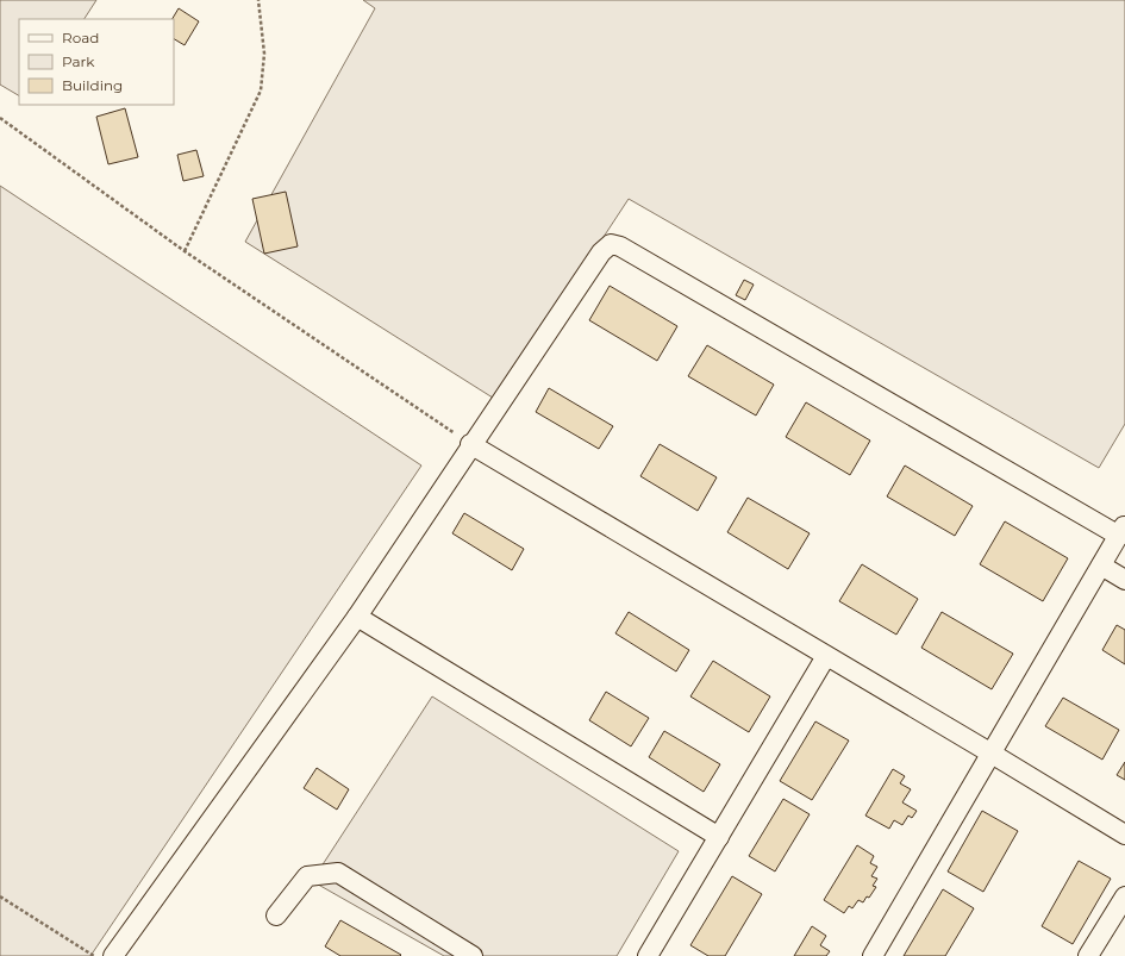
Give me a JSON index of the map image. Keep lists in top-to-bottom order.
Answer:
{
  "legend": ["Road", "Park", "Building"]
}
